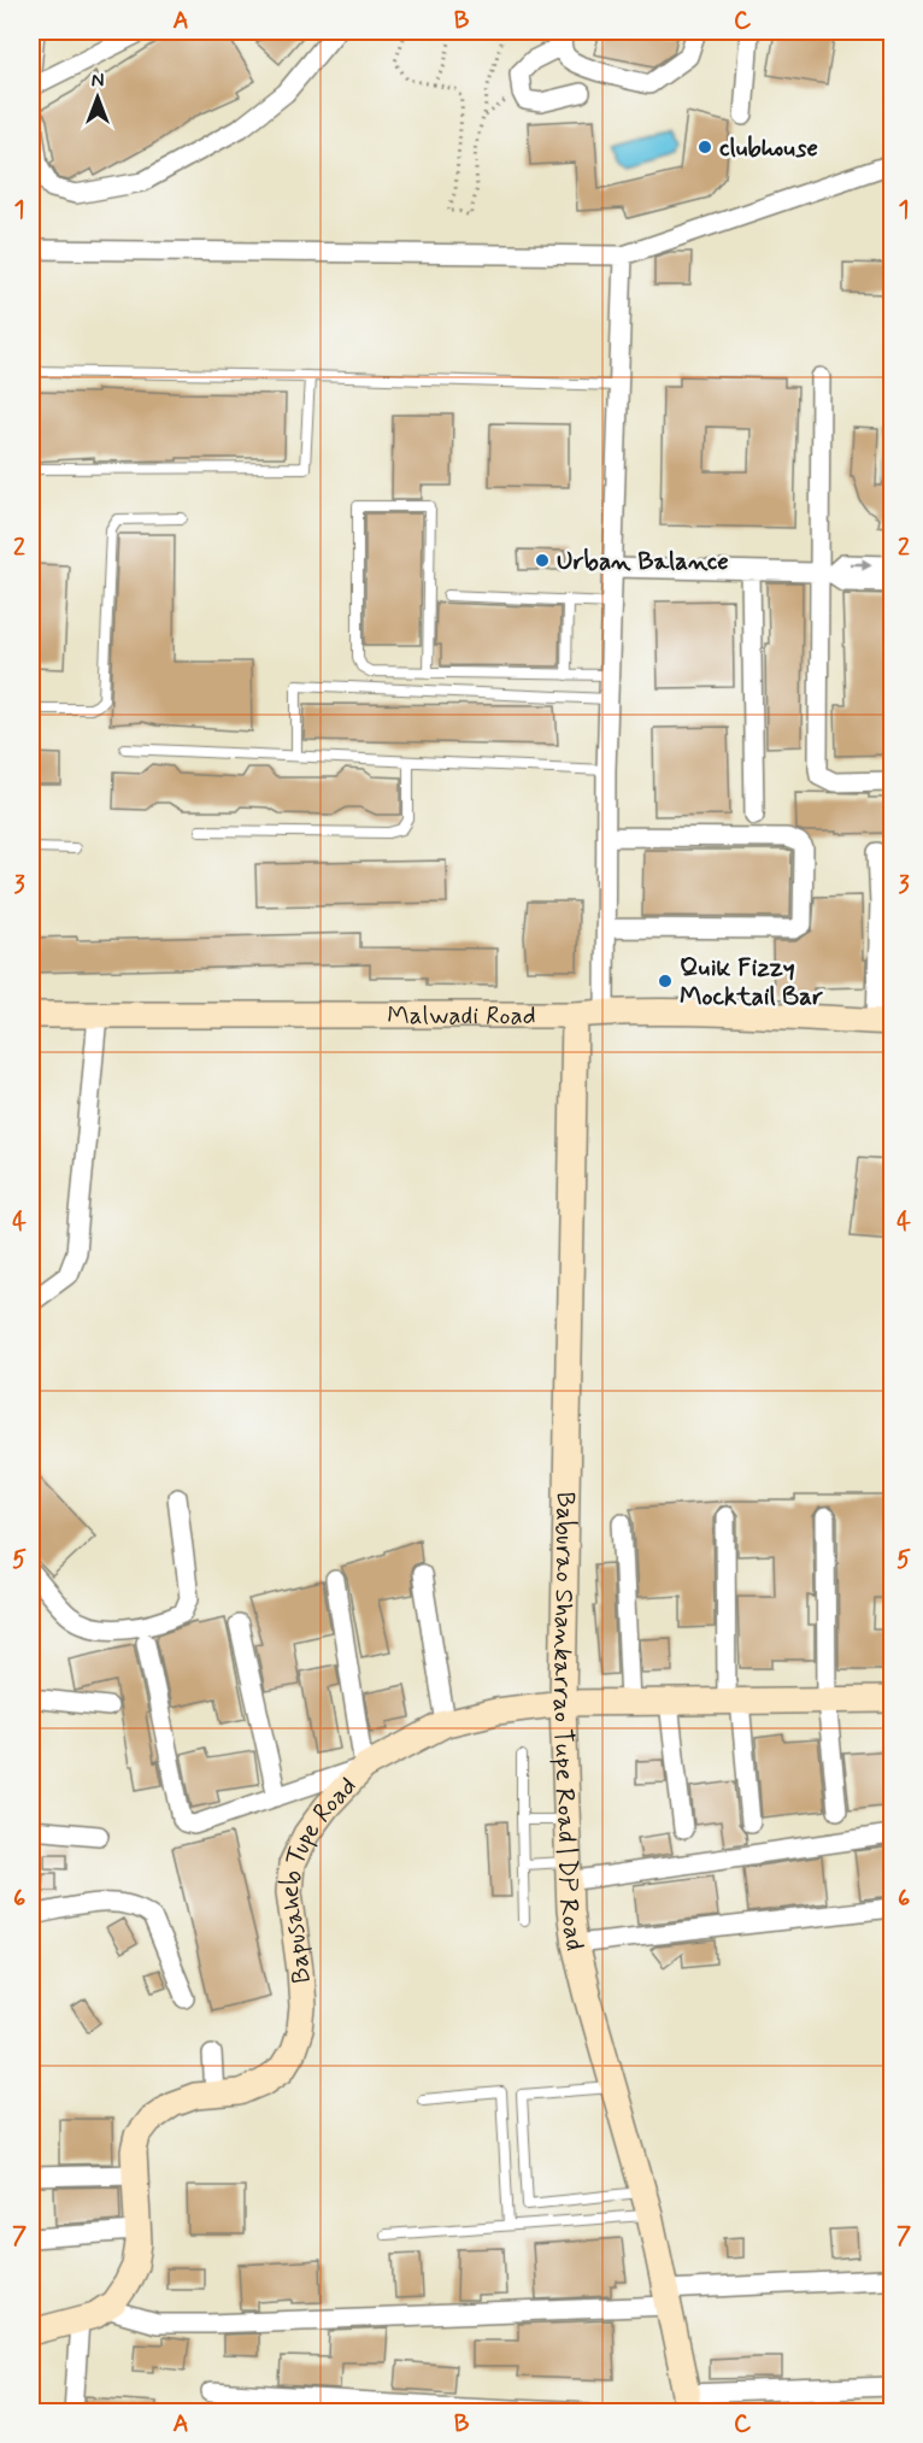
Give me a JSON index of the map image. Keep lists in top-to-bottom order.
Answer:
{
  "streets": {
    "street": ["Malwadi Road", "Baburao Shankarrao Tupe Road | DP Road", "Bapusaheb Tupe Road"]
  },
  "crossings": [
    ["Malwadi Road", "Baburao Shankarrao Tupe Road | DP Road"],
    ["Baburao Shankarrao Tupe Road | DP Road", "Bapusaheb Tupe Road"]
  ],
  "places": ["clubhouse", "Urban Balance", "Quik Fizzy Mocktail Bar"],
  "north": "top",
  "grid": {
    "columns": ["A", "B", "C"],
    "rows": [
      "1",
      "2",
      "3",
      "4",
      "5",
      "6",
      "7"
    ]
  }
}
